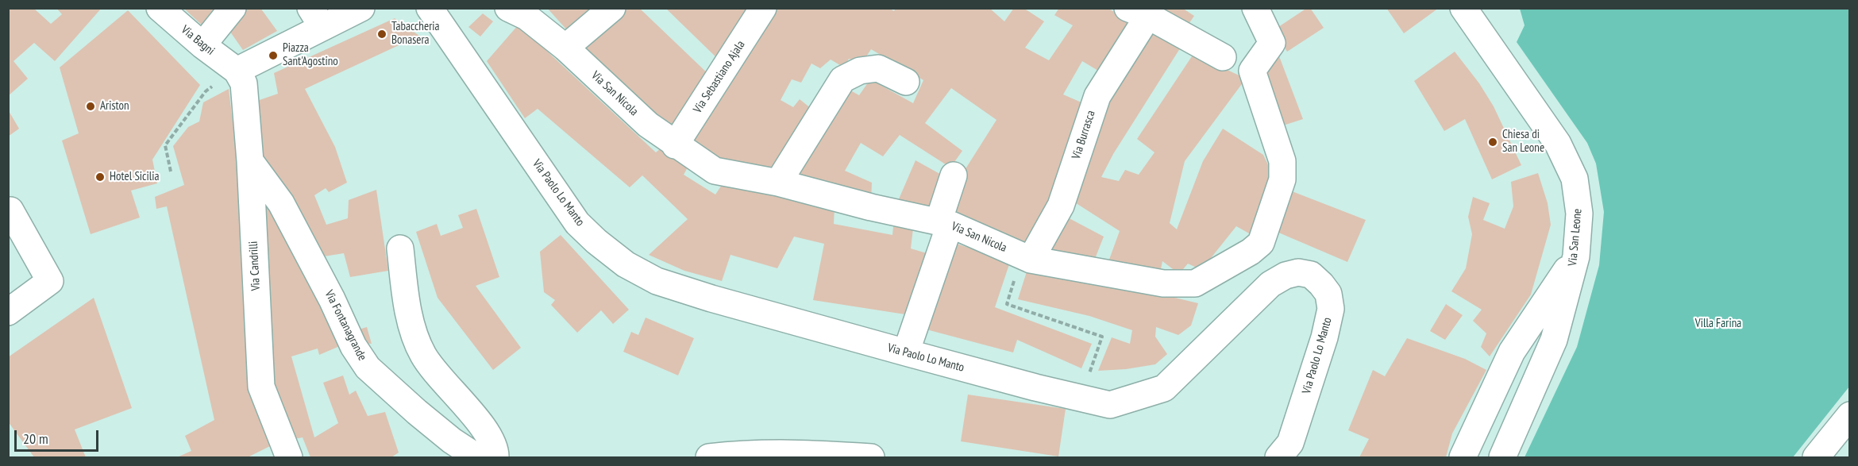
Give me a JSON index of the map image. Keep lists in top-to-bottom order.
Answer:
{
  "streets": {
    "street": [
      "Via Bagni",
      "Via Sebastiano Ajala",
      "Via San Nicola",
      "Via Burrasca",
      "Via Paolo Lo Manto",
      "Via San Leone",
      "Via Candrilli",
      "Via Fontanagrande"
    ]
  },
  "crossings": [
    ["Via Bagni", "Via Candrilli"],
    ["Via Sebastiano Ajala", "Via San Nicola"],
    ["Via San Nicola", "Via Burrasca"],
    ["Via Candrilli", "Via Fontanagrande"]
  ],
  "parks": ["Villa Farina"],
  "places": [
    "Tabaccheria Bonasera",
    "Piazza Sant'Agostino",
    "Ariston",
    "Chiesa di San Leone",
    "Hotel Sicilia"
  ],
  "scale_bar": "20 m"
}
